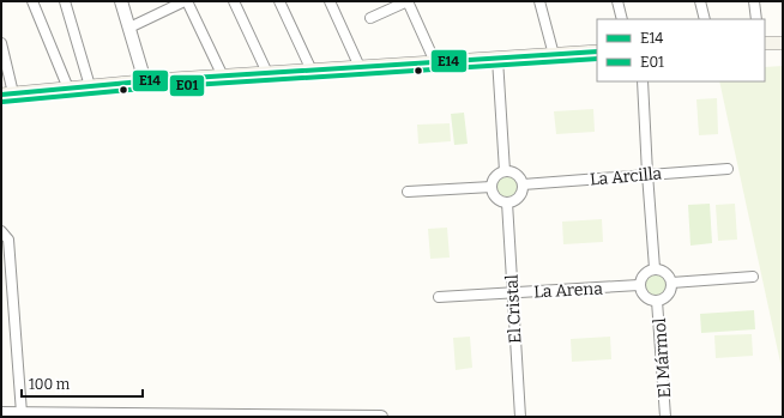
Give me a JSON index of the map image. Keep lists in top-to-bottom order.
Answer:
{
  "streets": {
    "street": [
      "La Arcilla",
      "La Arena",
      "El Cristal",
      "El Mármol"
    ]
  },
  "crossings": [
    ["La Arcilla", "El Cristal"],
    ["La Arena", "El Cristal"],
    ["La Arena", "El Mármol"]
  ],
  "lines": ["transit line E14", "transit line E01"],
  "legend": ["E14", "E01"],
  "scale_bar": "100 m"
}
